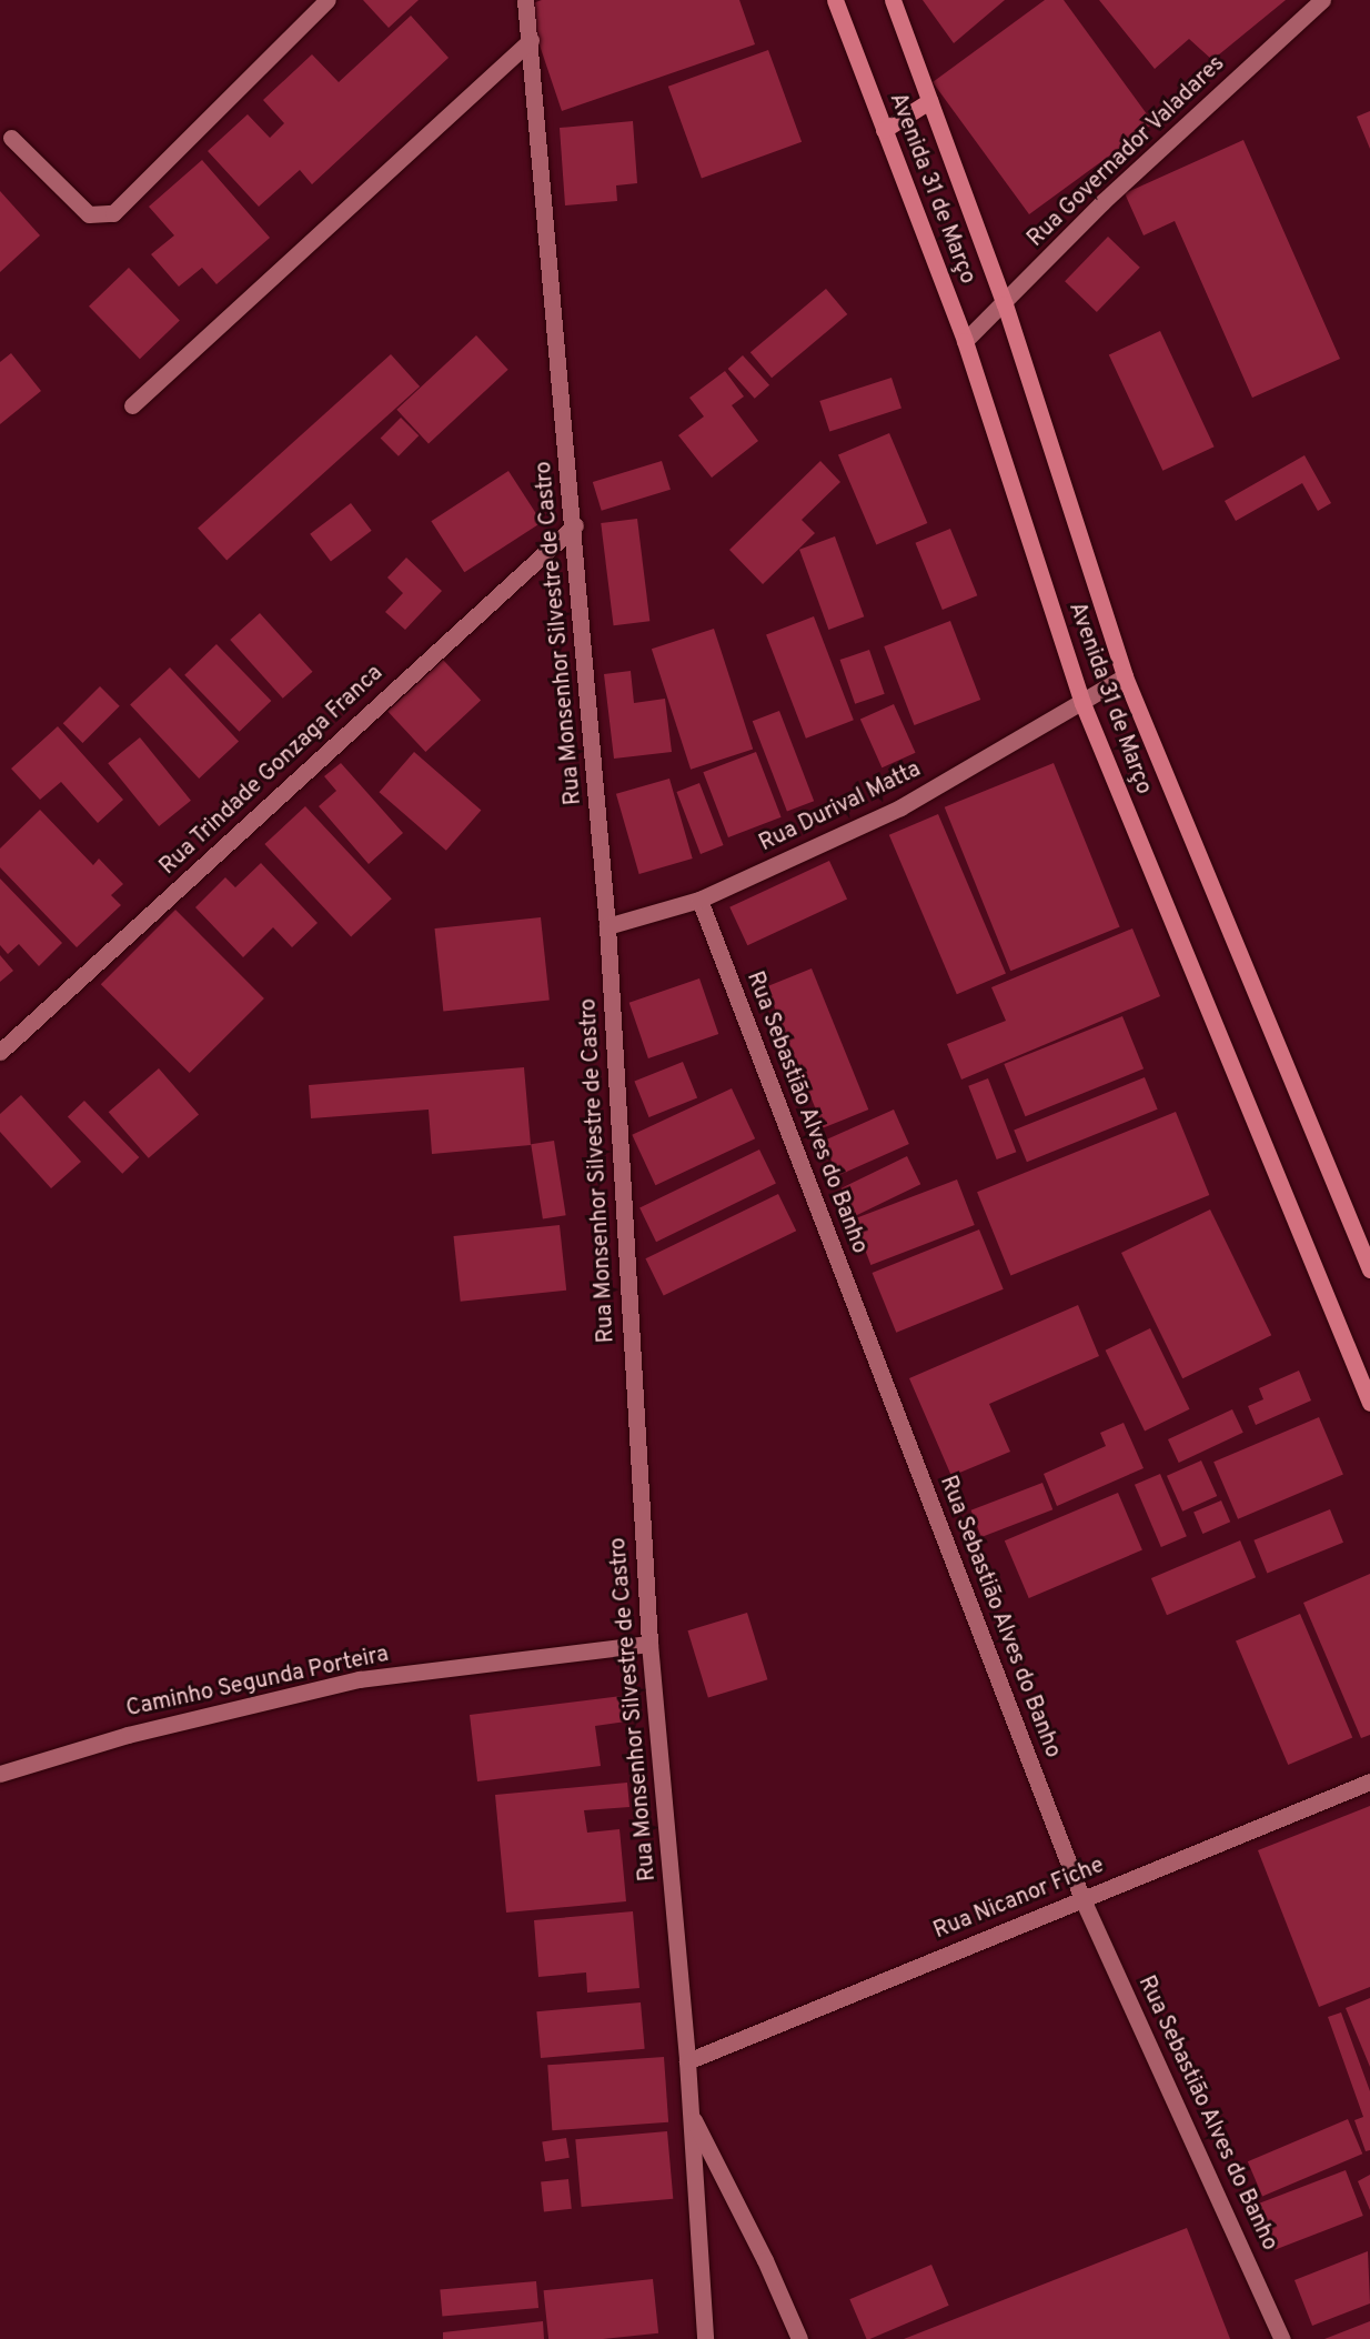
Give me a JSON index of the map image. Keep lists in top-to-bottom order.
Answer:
{
  "streets": {
    "main road": ["Avenida 31 de Março"],
    "street": [
      "Rua Governador Valadares",
      "Rua Monsenhor Silvestre de Castro",
      "Rua Trindade Gonzaga Franca",
      "Rua Durival Matta",
      "Rua Sebastião Alves do Banho",
      "Caminho Segunda Porteira",
      "Rua Nicanor Fiche"
    ]
  },
  "crossings": [
    ["Rua Governador Valadares", "Avenida 31 de Março"],
    ["Avenida 31 de Março", "Rua Durival Matta"],
    ["Rua Monsenhor Silvestre de Castro", "Rua Trindade Gonzaga Franca"],
    ["Rua Monsenhor Silvestre de Castro", "Rua Durival Matta"],
    ["Rua Monsenhor Silvestre de Castro", "Caminho Segunda Porteira"],
    ["Rua Monsenhor Silvestre de Castro", "Rua Nicanor Fiche"],
    ["Rua Durival Matta", "Rua Sebastião Alves do Banho"],
    ["Rua Sebastião Alves do Banho", "Rua Nicanor Fiche"]
  ]
}
